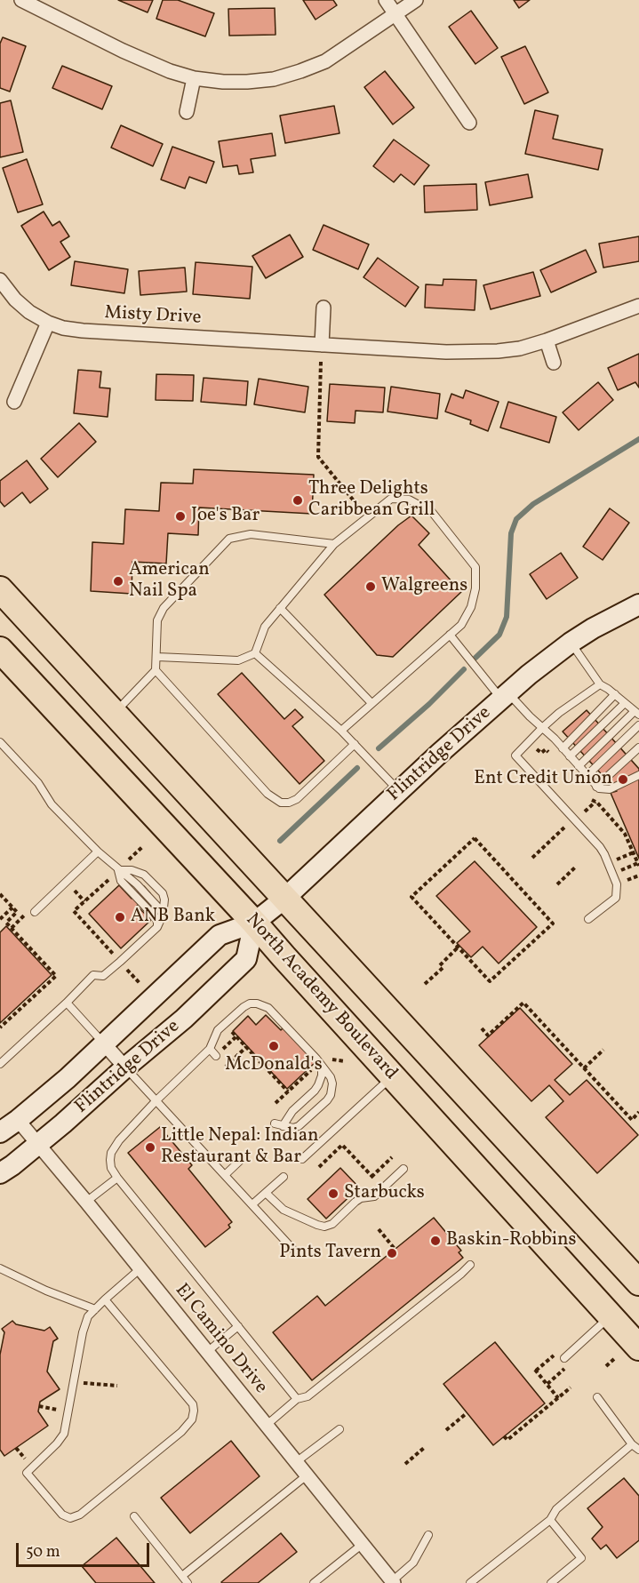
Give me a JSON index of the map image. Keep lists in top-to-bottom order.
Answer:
{
  "streets": {
    "highway": ["North Academy Boulevard"],
    "street": ["Misty Drive", "Flintridge Drive", "El Camino Drive"]
  },
  "crossings": [
    ["Flintridge Drive", "North Academy Boulevard"],
    ["Flintridge Drive", "El Camino Drive"]
  ],
  "places": [
    "Three Delights Caribbean Grill",
    "Joe's Bar",
    "American Nail Spa",
    "Walgreens",
    "Ent Credit Union",
    "ANB Bank",
    "McDonald's",
    "Little Nepal: Indian Restaurant & Bar",
    "Starbucks",
    "Baskin-Robbins",
    "Pints Tavern"
  ],
  "scale_bar": "50 m"
}
